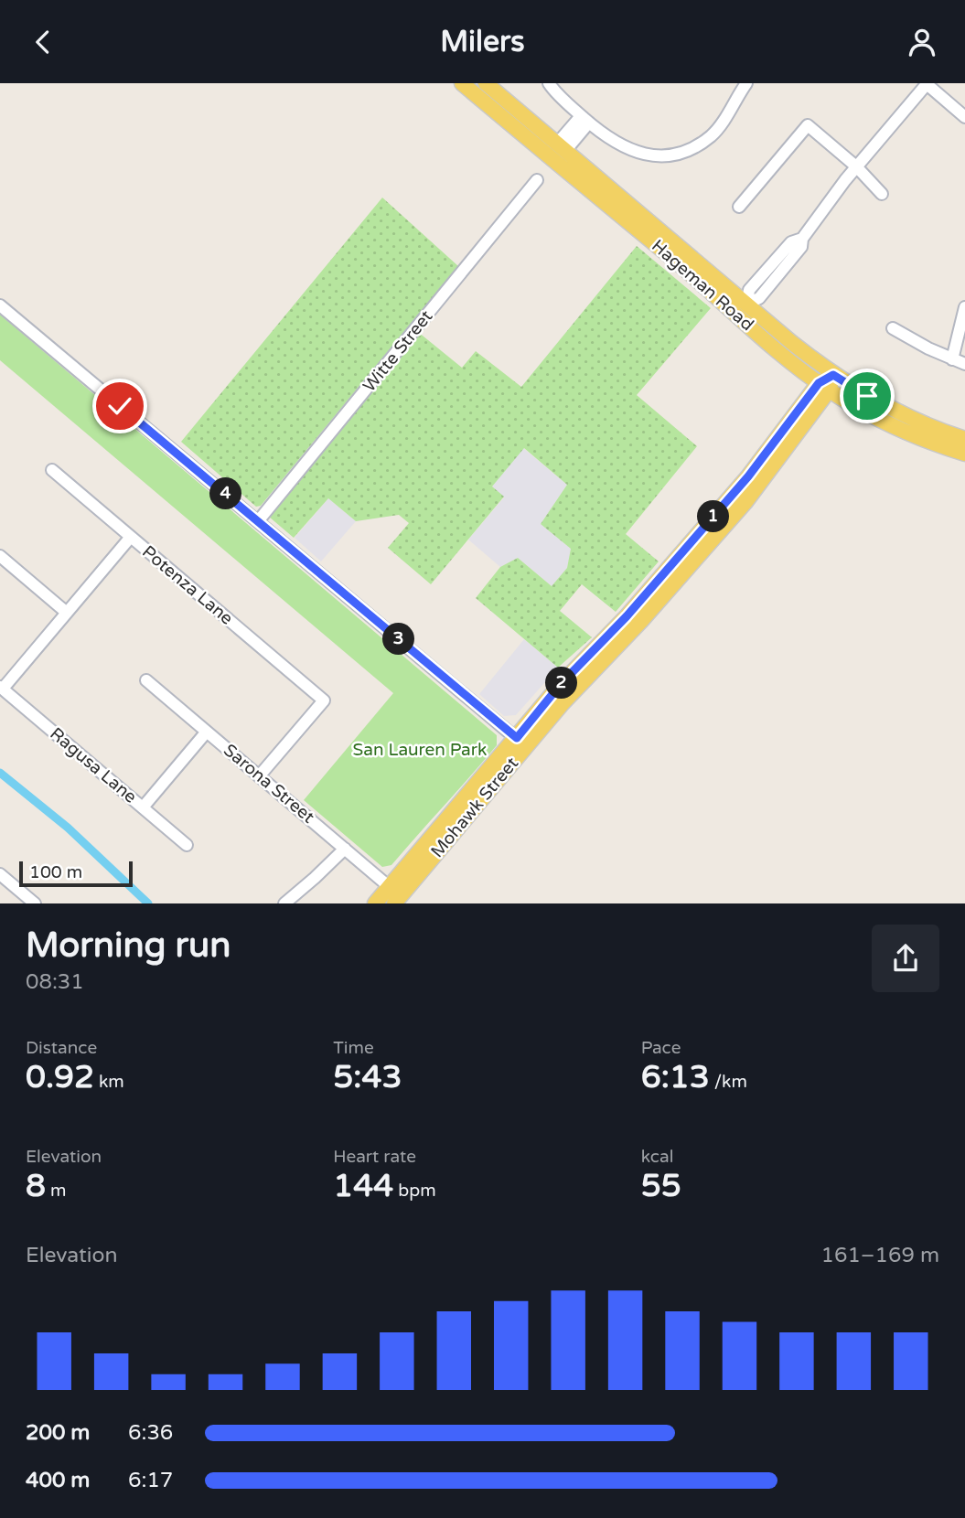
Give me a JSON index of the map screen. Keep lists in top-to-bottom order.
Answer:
{
  "streets": {
    "main road": ["Hageman Road", "Mohawk Street"],
    "street": [
      "Witte Street",
      "Potenza Lane",
      "Ragusa Lane",
      "Sarona Street"
    ]
  },
  "crossings": [
    ["Hageman Road", "Mohawk Street"],
    ["Potenza Lane", "Sarona Street"]
  ],
  "parks": ["San Lauren Park"],
  "scale_bar": "100 m",
  "page": {
    "header": "Milers",
    "pins": [
      "4",
      "1",
      "3",
      "2"
    ],
    "scale": "100 m",
    "heading": ["Morning run", "08:31"],
    "stats": [
      ["Distance", "0.92 km"],
      ["Time", "5:43"],
      ["Pace", "6:13 /km"],
      ["Elevation", "8 m"],
      ["Heart rate", "144 bpm"],
      ["kcal", "55"]
    ],
    "chart": ["Elevation", "161–169 m"],
    "list": [
      {
        "name": "200 m",
        "note": "6:36"
      },
      {
        "name": "400 m",
        "note": "6:17"
      }
    ]
  }
}
